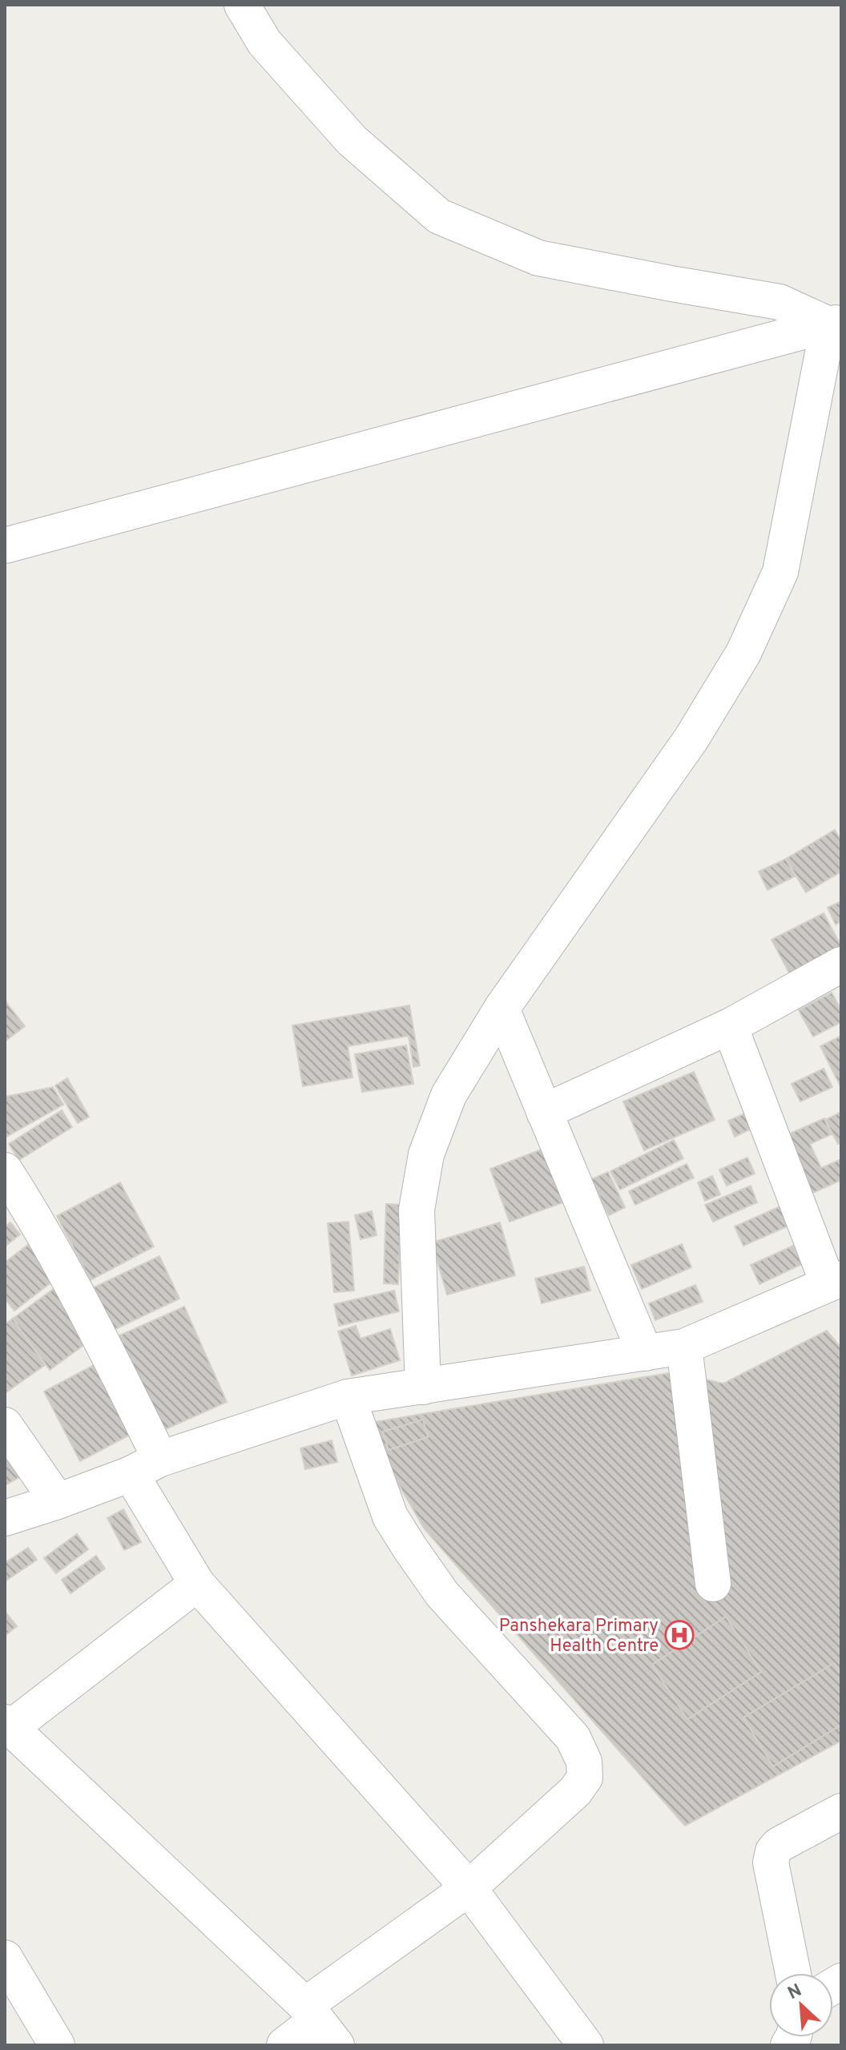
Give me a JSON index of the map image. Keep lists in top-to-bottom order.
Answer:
{
  "places": {
    "hospital": ["Panshekara Primary Health Centre"]
  },
  "north": "top left"
}
